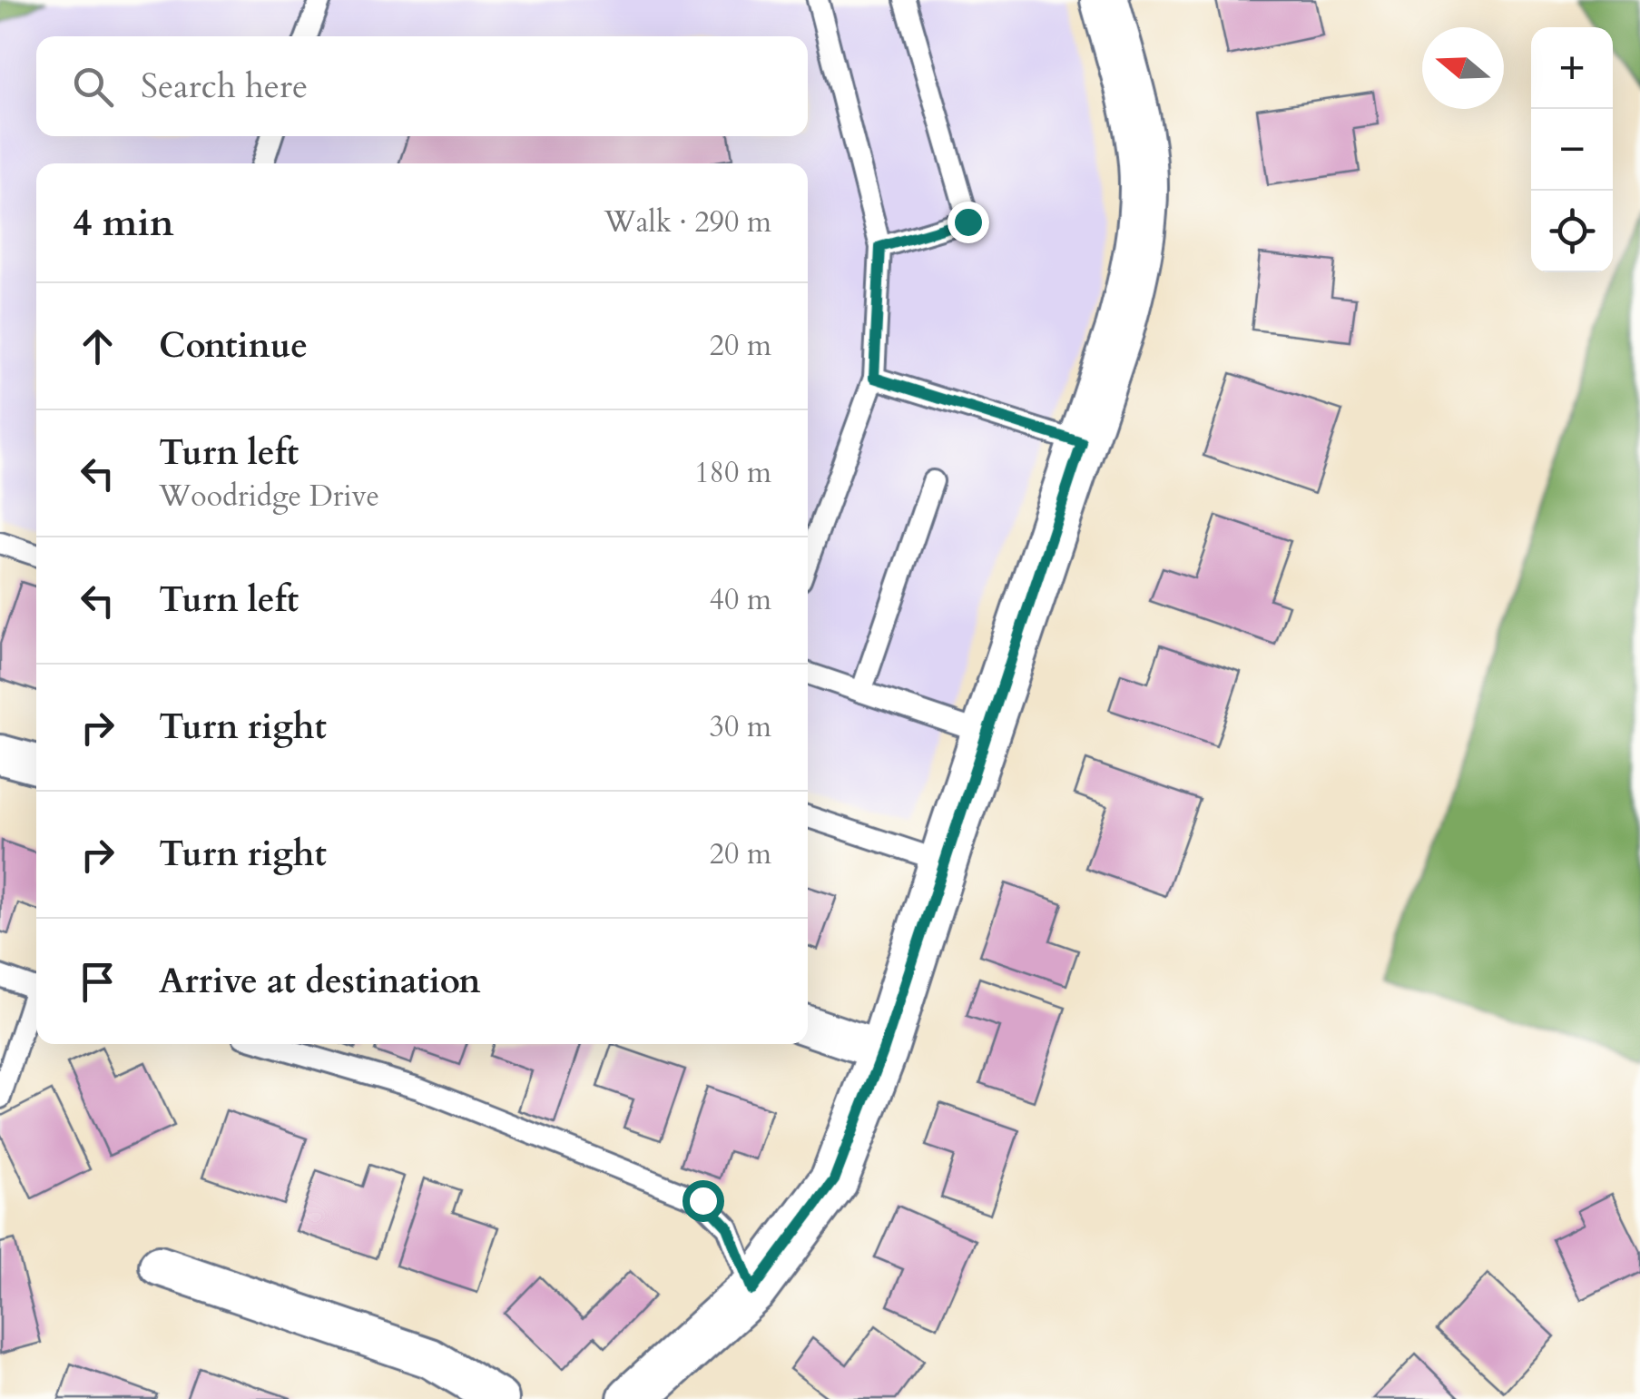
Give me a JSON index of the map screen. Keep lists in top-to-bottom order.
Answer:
{
  "north": "left",
  "page": {
    "map_buttons": ["+", "−"],
    "search": "Search here",
    "heading": ["4 min", "Walk · 290 m"],
    "list": [
      ["Continue", "20 m"],
      ["Turn left", "Woodridge Drive", "180 m"],
      ["Turn left", "40 m"],
      ["Turn right", "30 m"],
      ["Turn right", "20 m"],
      "Arrive at destination"
    ]
  }
}
